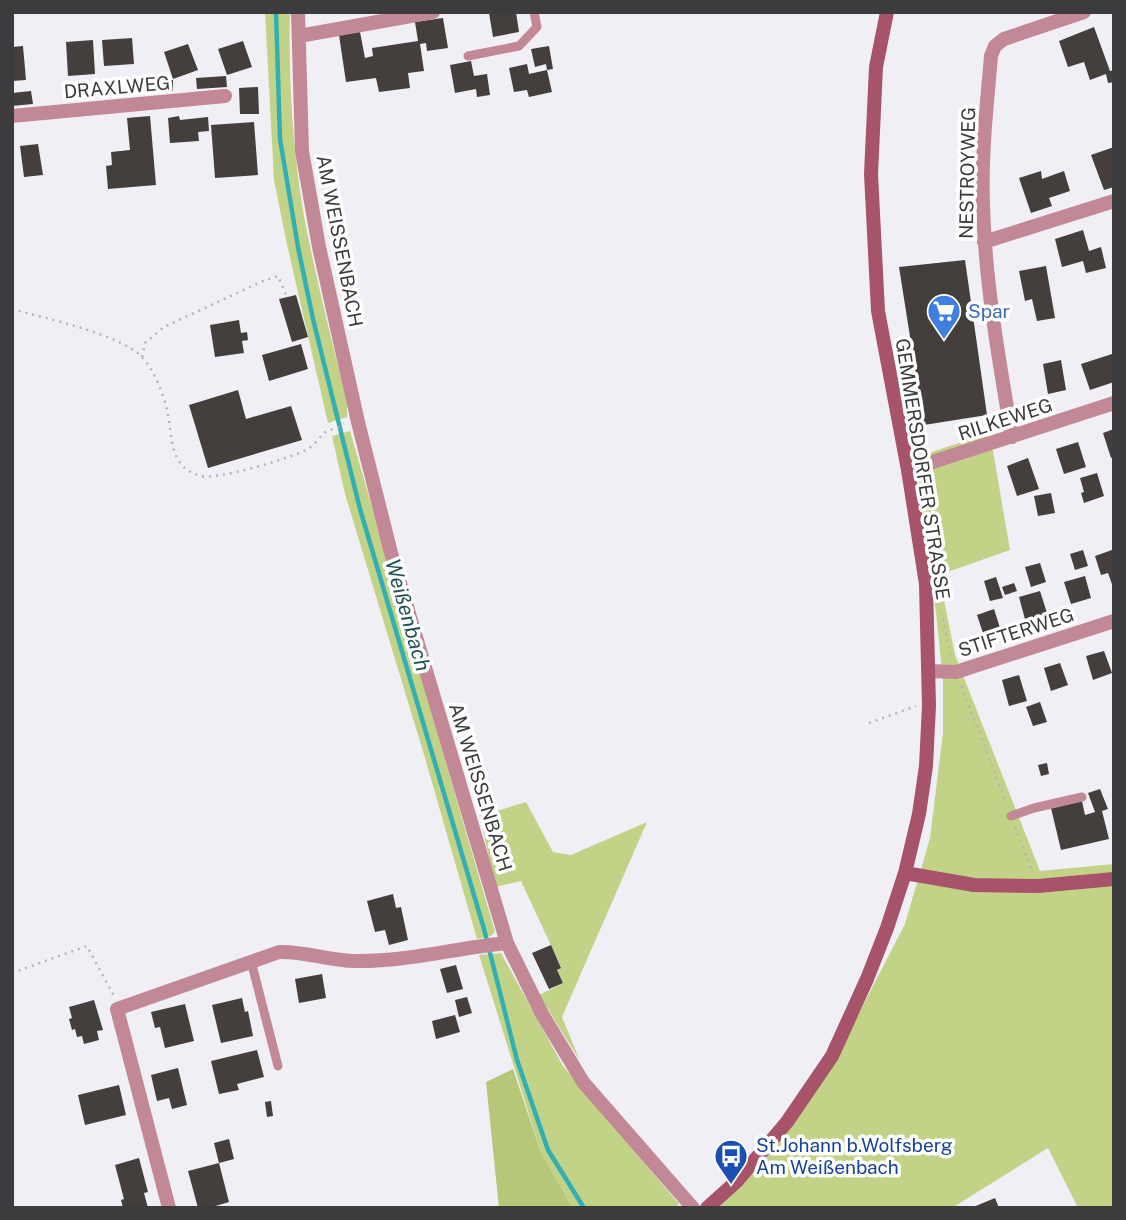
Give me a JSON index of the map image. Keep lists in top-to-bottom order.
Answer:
{
  "streets": {
    "main road": ["GEMMERSDORFER STRASSE"],
    "street": [
      "DRAXLWEG",
      "NESTROYWEG",
      "AM WEISSENBACH",
      "RILKEWEG",
      "STIFTERWEG"
    ]
  },
  "crossings": [
    ["NESTROYWEG", "RILKEWEG"],
    ["RILKEWEG", "GEMMERSDORFER STRASSE"],
    ["GEMMERSDORFER STRASSE", "STIFTERWEG"]
  ],
  "water": ["Weißenbach"],
  "places": {
    "supermarket": ["Spar"],
    "bus stop": ["St.Johann b.Wolfsberg Am Weißenbach"]
  }
}
